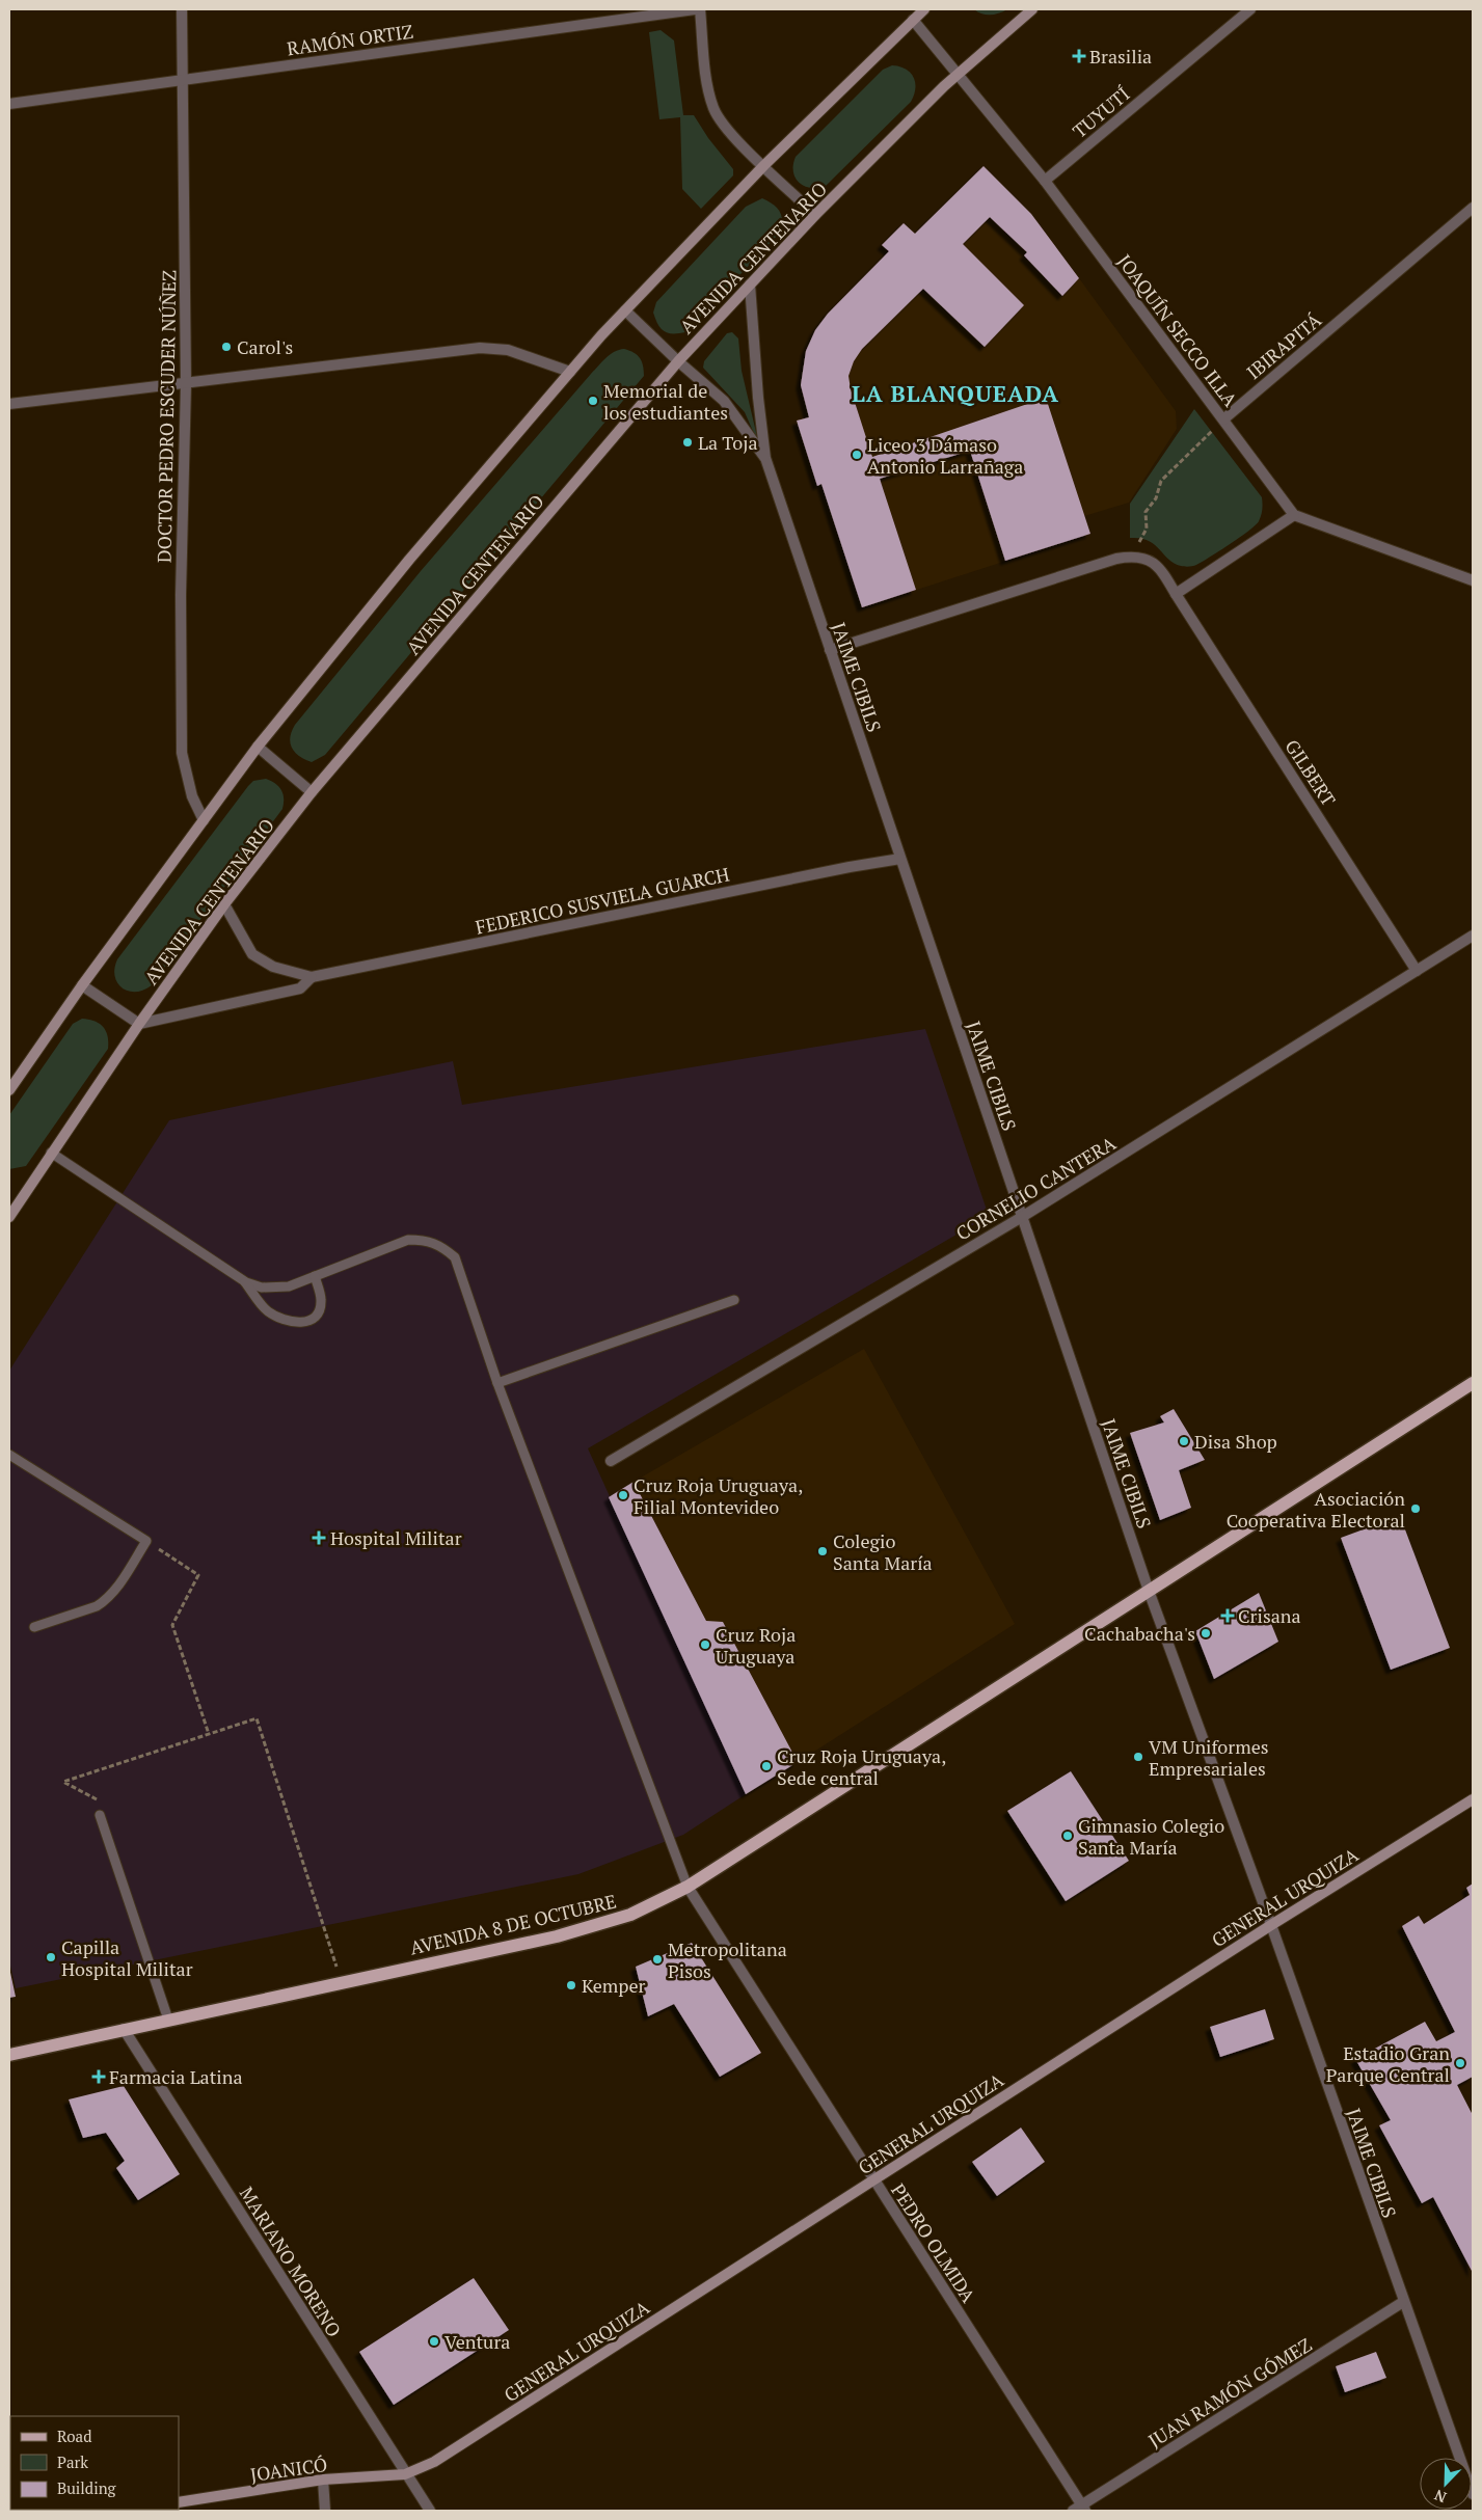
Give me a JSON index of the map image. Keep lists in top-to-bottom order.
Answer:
{
  "streets": {
    "main road": ["AVENIDA 8 DE OCTUBRE"],
    "street": [
      "RAMÓN ORTIZ",
      "TUYUTÍ",
      "AVENIDA CENTENARIO",
      "JOAQUÍN SECCO ILLA",
      "IBIRAPITÁ",
      "DOCTOR PEDRO ESCUDER NÚÑEZ",
      "JAIME CIBILS",
      "GILBERT",
      "FEDERICO SUSVIELA GUARCH",
      "CORNELIO CANTERA",
      "GENERAL URQUIZA",
      "PEDRO OLMIDA",
      "MARIANO MORENO",
      "JUAN RAMÓN GÓMEZ",
      "JOANICÓ"
    ]
  },
  "crossings": [
    ["RAMÓN ORTIZ", "DOCTOR PEDRO ESCUDER NÚÑEZ"],
    ["TUYUTÍ", "JOAQUÍN SECCO ILLA"],
    ["AVENIDA CENTENARIO", "JOAQUÍN SECCO ILLA"],
    ["AVENIDA CENTENARIO", "JAIME CIBILS"],
    ["AVENIDA CENTENARIO", "FEDERICO SUSVIELA GUARCH"],
    ["JOAQUÍN SECCO ILLA", "IBIRAPITÁ"],
    ["JAIME CIBILS", "FEDERICO SUSVIELA GUARCH"],
    ["JAIME CIBILS", "CORNELIO CANTERA"],
    ["JAIME CIBILS", "GENERAL URQUIZA"],
    ["JAIME CIBILS", "AVENIDA 8 DE OCTUBRE"],
    ["JAIME CIBILS", "JUAN RAMÓN GÓMEZ"],
    ["GILBERT", "CORNELIO CANTERA"],
    ["GENERAL URQUIZA", "PEDRO OLMIDA"],
    ["GENERAL URQUIZA", "MARIANO MORENO"],
    ["GENERAL URQUIZA", "JOANICÓ"],
    ["AVENIDA 8 DE OCTUBRE", "PEDRO OLMIDA"],
    ["AVENIDA 8 DE OCTUBRE", "MARIANO MORENO"],
    ["PEDRO OLMIDA", "JUAN RAMÓN GÓMEZ"],
    ["MARIANO MORENO", "JOANICÓ"]
  ],
  "districts": ["LA BLANQUEADA"],
  "places": {
    "health": [
      "Brasilia",
      "Hospital Militar",
      "Crisana",
      "Farmacia Latina"
    ],
    "other": [
      "Carol's",
      "Memorial de los estudiantes",
      "La Toja",
      "Liceo 3 Dámaso Antonio Larrañaga",
      "Disa Shop",
      "Cruz Roja Uruguaya, Filial Montevideo",
      "Asociación Cooperativa Electoral",
      "Colegio Santa María",
      "Cachabacha's",
      "Cruz Roja Uruguaya",
      "VM Uniformes Empresariales",
      "Cruz Roja Uruguaya, Sede central",
      "Gimnasio Colegio Santa María",
      "Capilla Hospital Militar",
      "Metropolitana Pisos",
      "Kemper",
      "Estadio Gran Parque Central",
      "Ventura"
    ]
  },
  "legend": ["Road", "Park", "Building"],
  "north": "bottom left"
}
